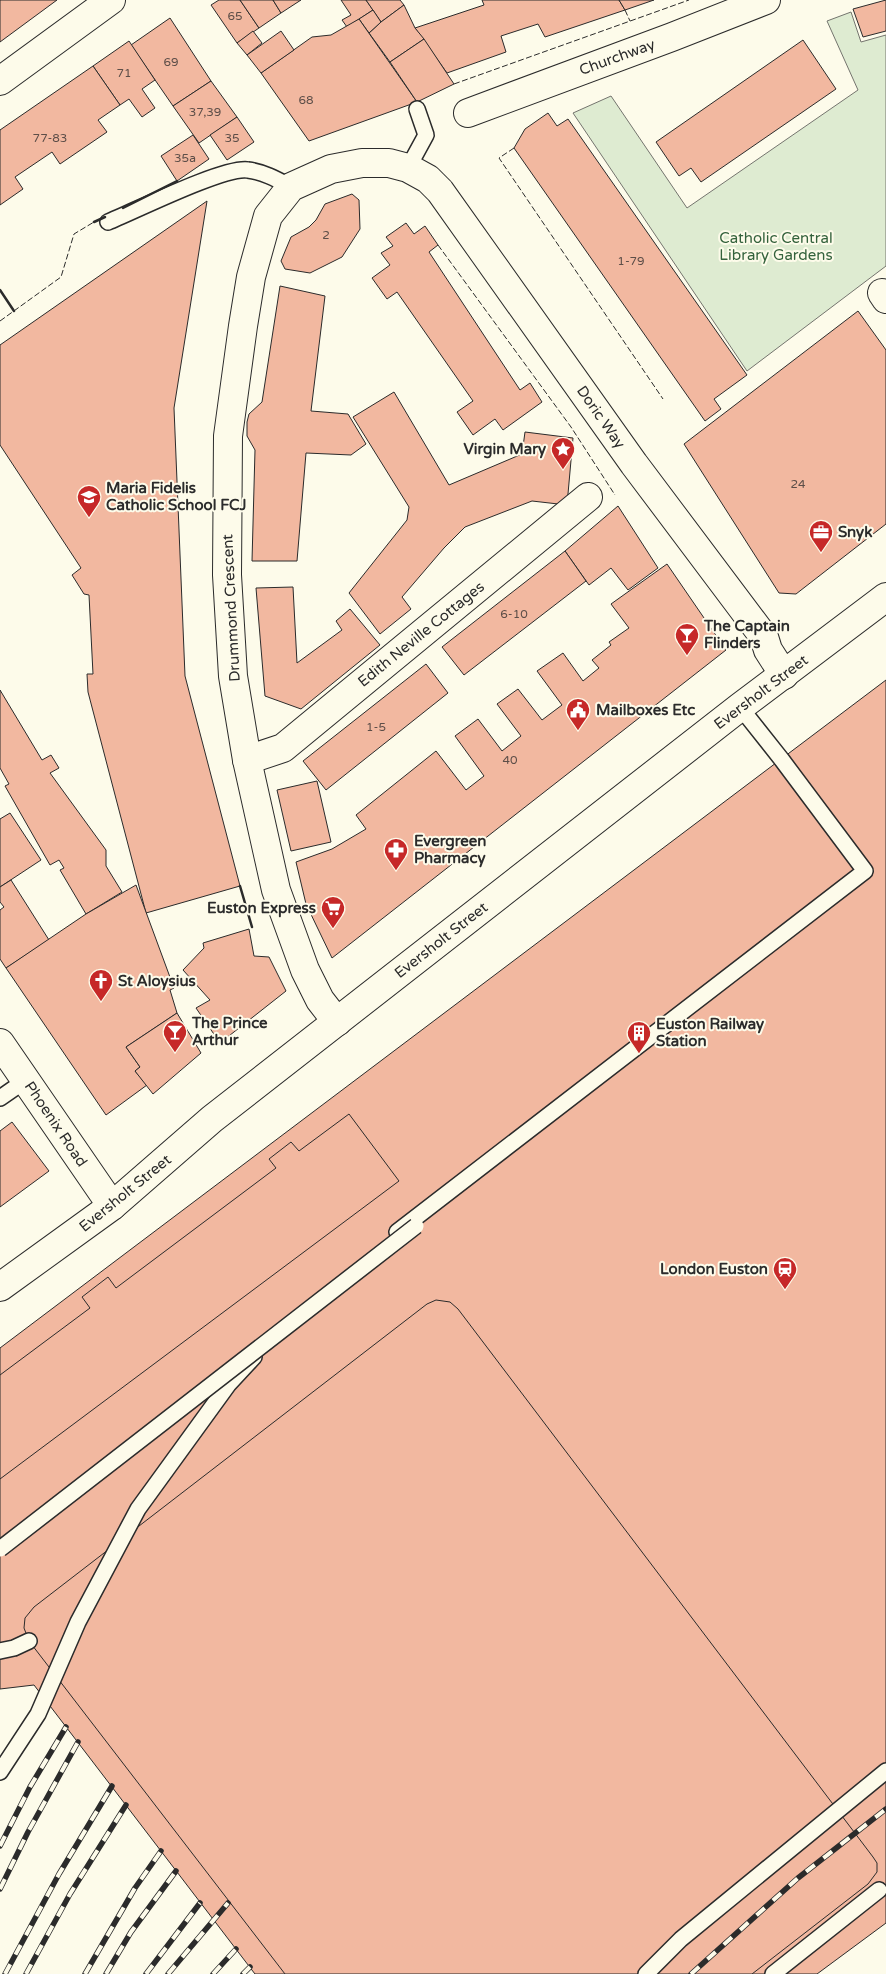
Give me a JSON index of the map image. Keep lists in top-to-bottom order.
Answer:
{
  "streets": {
    "street": [
      "Churchway",
      "Doric Way",
      "Drummond Crescent",
      "Edith Neville Cottages",
      "Eversholt Street",
      "Phoenix Road"
    ]
  },
  "crossings": [
    ["Doric Way", "Drummond Crescent"],
    ["Doric Way", "Eversholt Street"],
    ["Drummond Crescent", "Edith Neville Cottages"],
    ["Drummond Crescent", "Eversholt Street"],
    ["Eversholt Street", "Phoenix Road"]
  ],
  "parks": ["Catholic Central Library Gardens"],
  "places": {
    "place": ["Virgin Mary"],
    "school or university": ["Maria Fidelis Catholic School FCJ"],
    "office": ["Snyk"],
    "bar": ["The Captain Flinders", "The Prince Arthur"],
    "public building": ["Mailboxes Etc"],
    "pharmacy": ["Evergreen Pharmacy"],
    "supermarket": ["Euston Express"],
    "church": ["St Aloysius"],
    "building": ["Euston Railway Station"],
    "station": ["London Euston"]
  },
  "house_numbers": [
    "65",
    "69",
    "71",
    "68",
    "37,39",
    "77-83",
    "35",
    "35a",
    "2",
    "1-79",
    "24",
    "6-10",
    "1-5",
    "40"
  ]
}
